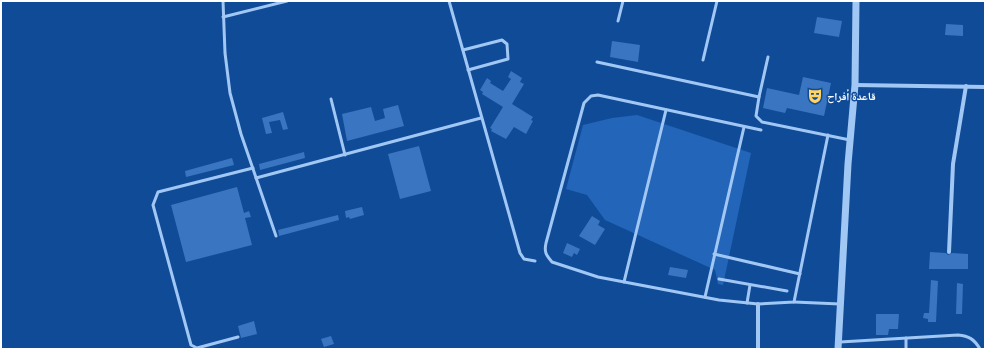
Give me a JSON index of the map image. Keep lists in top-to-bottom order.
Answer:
{
  "places": {
    "theatre": ["قاعدة أفراح"]
  }
}
